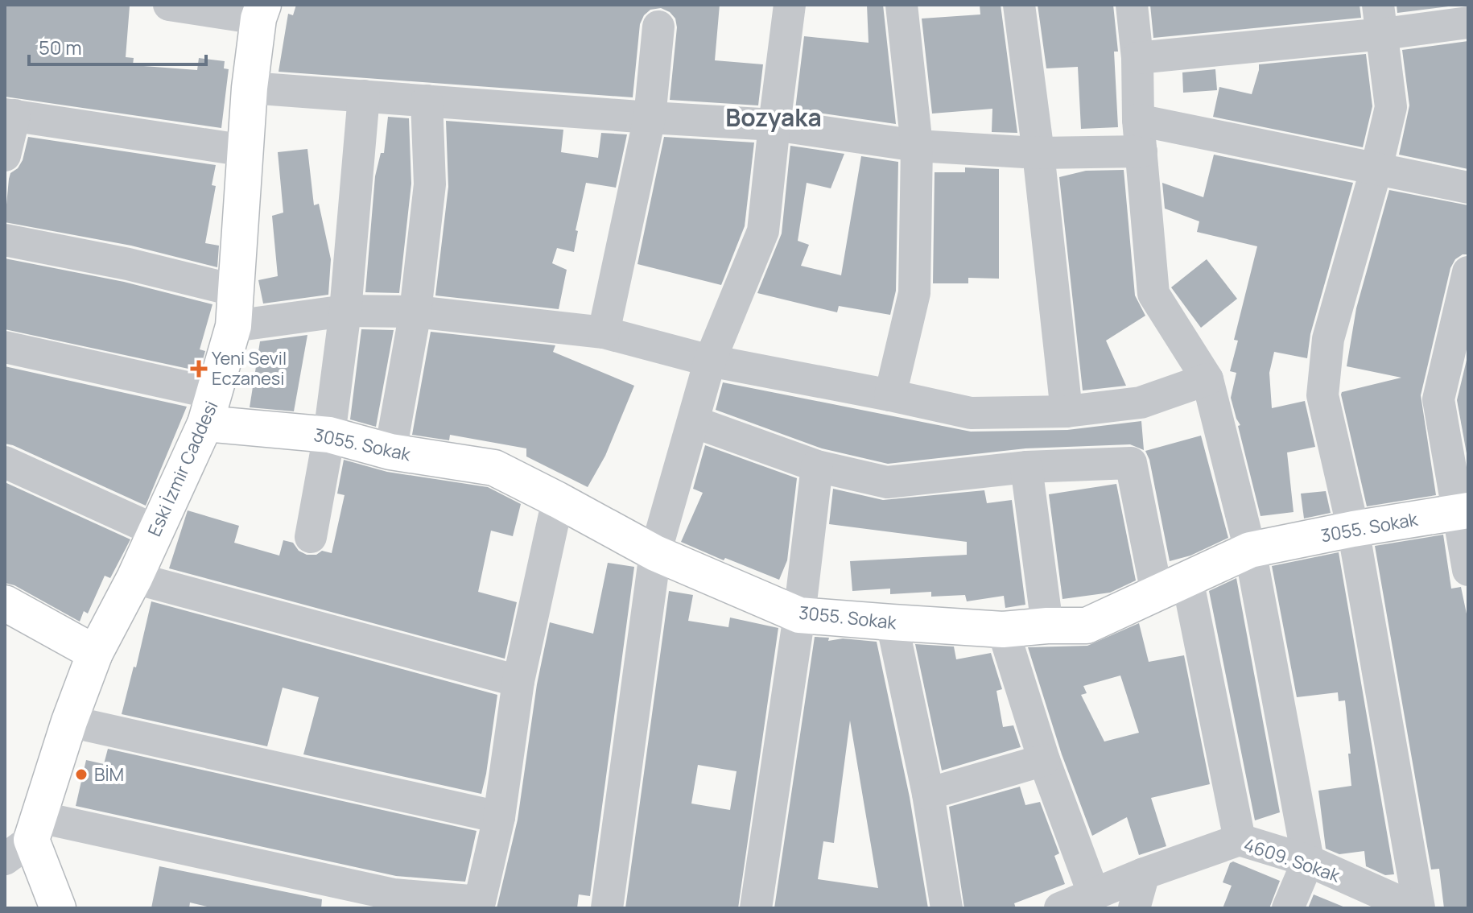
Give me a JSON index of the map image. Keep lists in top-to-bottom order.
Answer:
{
  "streets": {
    "main road": ["3055. Sokak", "Eski İzmir Caddesi"],
    "street": ["4609. Sokak"]
  },
  "crossings": [
    ["3055. Sokak", "Eski İzmir Caddesi"]
  ],
  "districts": ["Bozyaka"],
  "places": {
    "health": ["Yeni Sevil Eczanesi"],
    "other": ["BİM"]
  },
  "scale_bar": "50 m"
}
